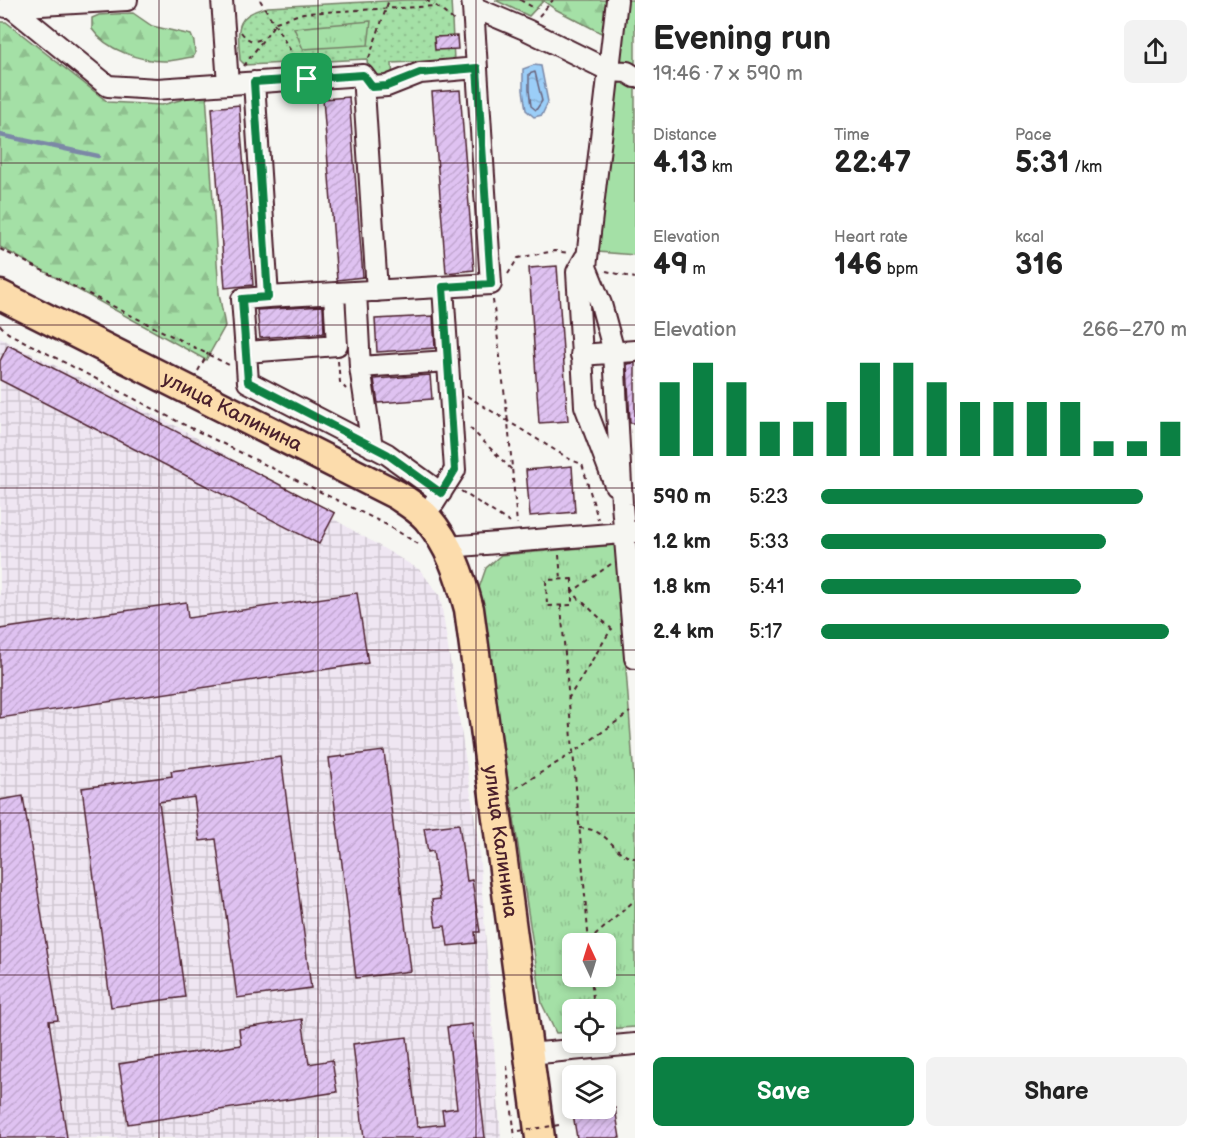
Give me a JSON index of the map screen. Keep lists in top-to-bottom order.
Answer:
{
  "streets": {
    "highway": ["улица Калинина"]
  },
  "north": "top",
  "page": {
    "heading": ["Evening run", "19:46 · 7 × 590 m"],
    "stats": [
      ["Distance", "4.13 km"],
      ["Time", "22:47"],
      ["Pace", "5:31 /km"],
      ["Elevation", "49 m"],
      ["Heart rate", "146 bpm"],
      ["kcal", "316"]
    ],
    "chart": ["Elevation", "266–270 m"],
    "list": [
      {
        "name": "590 m",
        "note": "5:23"
      },
      {
        "name": "1.2 km",
        "note": "5:33"
      },
      {
        "name": "1.8 km",
        "note": "5:41"
      },
      {
        "name": "2.4 km",
        "note": "5:17"
      }
    ],
    "buttons": ["Save", "Share"]
  }
}
